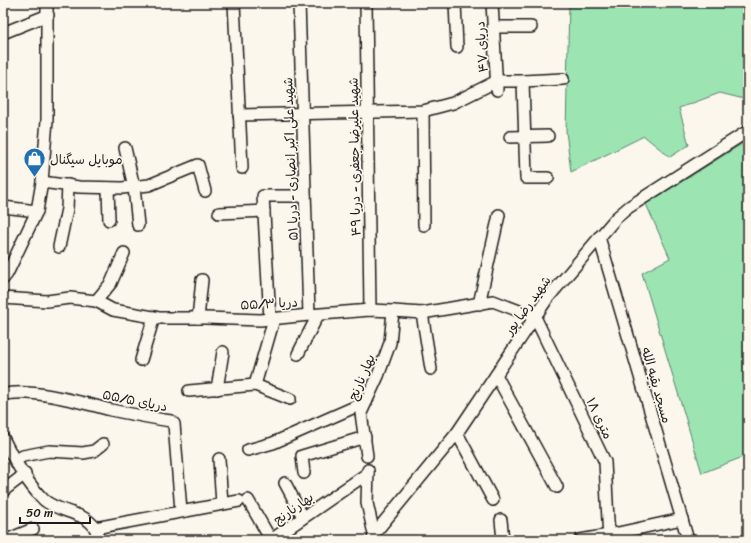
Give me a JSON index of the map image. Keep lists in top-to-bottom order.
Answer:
{
  "streets": {
    "street": [
      "دریای ۴۷",
      "شهید علیرضا جعفری - دریا ۴۹",
      "شهید علی اکبر انصاری - دریا ۵۱",
      "دریا ۵۵/۳",
      "شهید رضا پور",
      "بهار نارنج",
      "مسجد بقیه الله",
      "دریای ۵۵/۵",
      "۱۸ متری",
      "بهارنارنج"
    ]
  },
  "crossings": [
    ["شهید علیرضا جعفری - دریا ۴۹", "دریا ۵۵/۳"],
    ["شهید علی اکبر انصاری - دریا ۵۱", "دریا ۵۵/۳"],
    ["دریا ۵۵/۳", "شهید رضا پور"],
    ["دریا ۵۵/۳", "بهار نارنج"],
    ["دریا ۵۵/۳", "۱۸ متری"],
    ["شهید رضا پور", "مسجد بقیه الله"],
    ["شهید رضا پور", "۱۸ متری"],
    ["شهید رضا پور", "بهارنارنج"]
  ],
  "places": {
    "shop": ["موبایل سیگنال"]
  },
  "scale_bar": "50 m"
}
